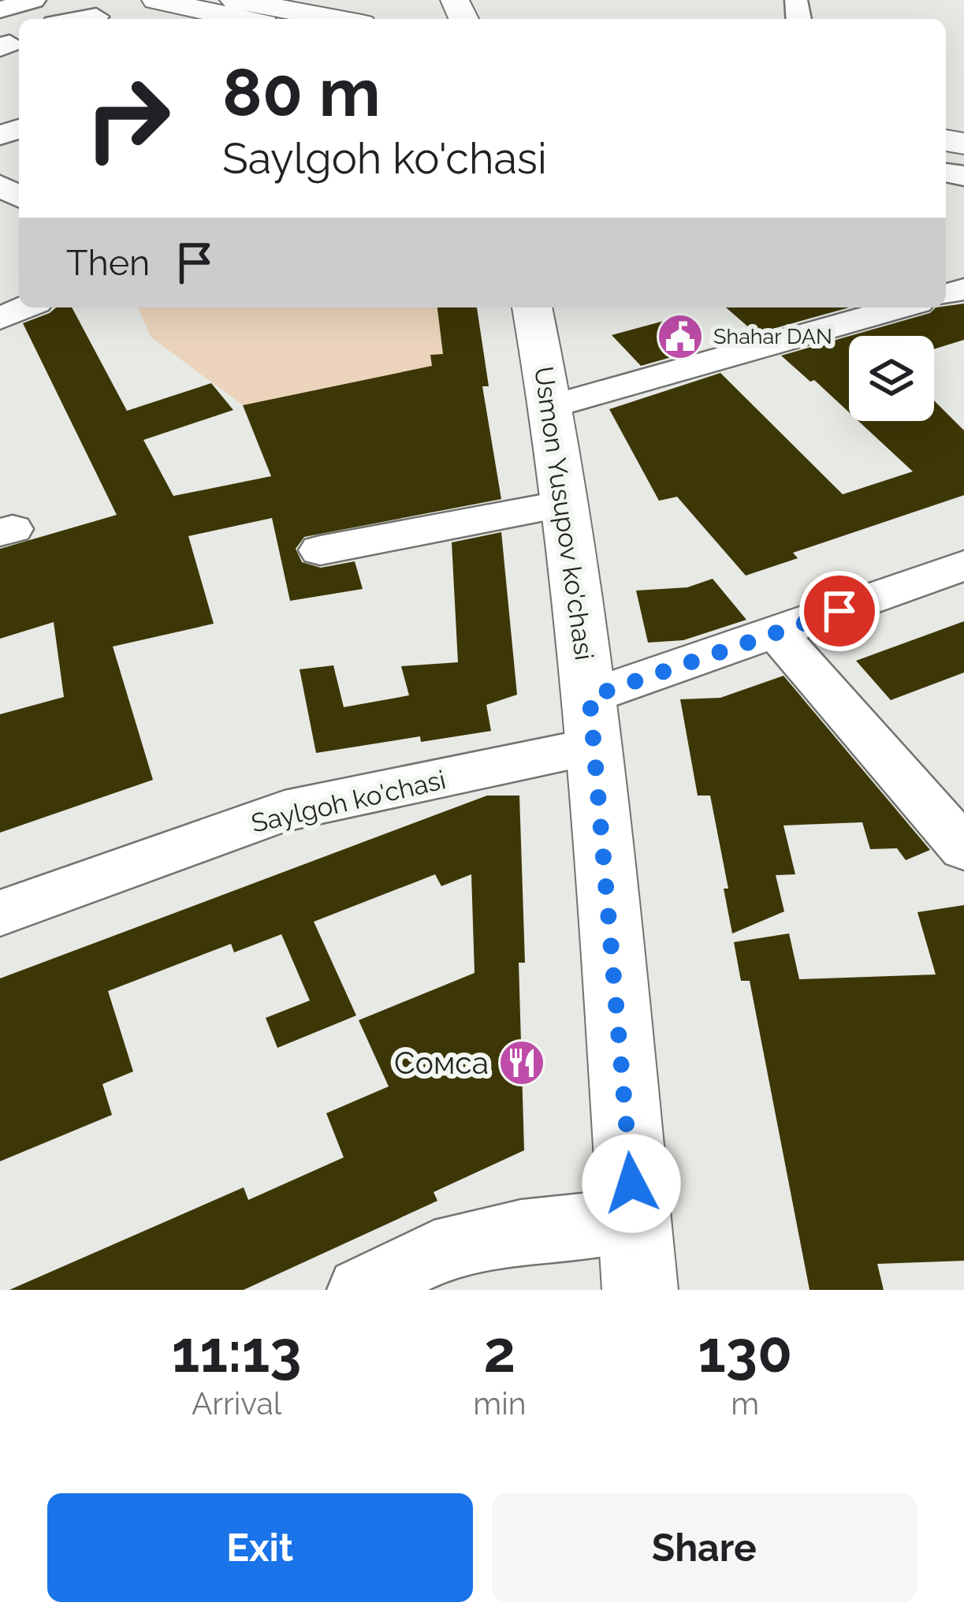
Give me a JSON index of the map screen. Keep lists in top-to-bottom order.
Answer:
{
  "streets": {
    "main road": ["Usmon Yusupov ko'chasi"],
    "street": ["Saylgoh ko'chasi"]
  },
  "crossings": [
    ["Usmon Yusupov ko'chasi", "Saylgoh ko'chasi"]
  ],
  "places": {
    "public building": ["Shahar DAN"],
    "restaurant": ["Сомса"]
  },
  "page": {
    "turn": ["80 m", "Saylgoh ko'chasi"],
    "then": "Then",
    "eta": [
      "11:13",
      "Arrival",
      "2",
      "min",
      "130",
      "m"
    ],
    "buttons": ["Exit", "Share"]
  }
}
